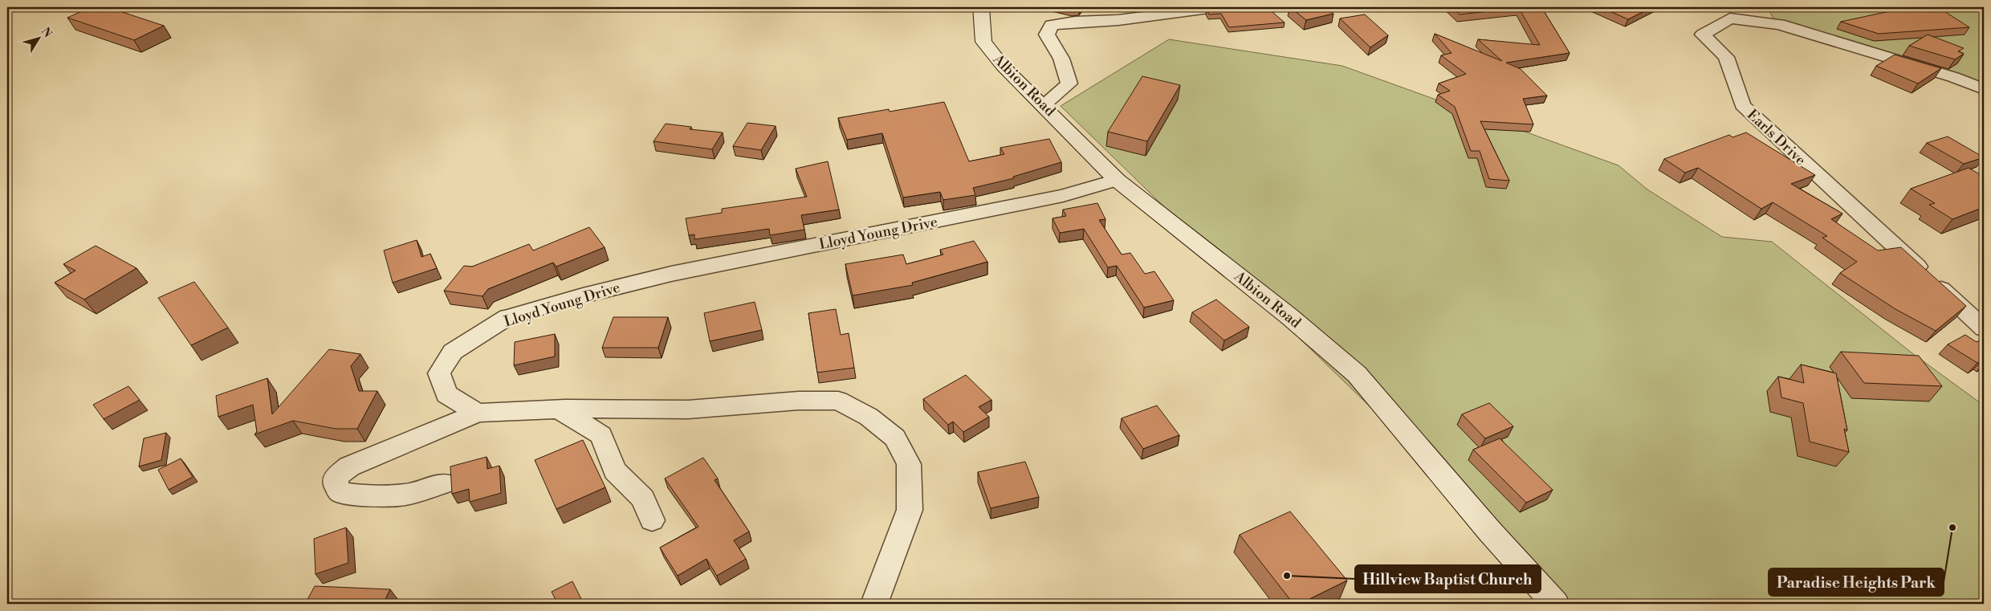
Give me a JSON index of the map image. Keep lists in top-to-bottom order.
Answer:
{
  "streets": {
    "street": ["Albion Road", "Earls Drive", "Lloyd Young Drive"]
  },
  "crossings": [
    ["Albion Road", "Lloyd Young Drive"]
  ],
  "places": ["Paradise Heights Park", "Hillview Baptist Church"],
  "north": "top right"
}
